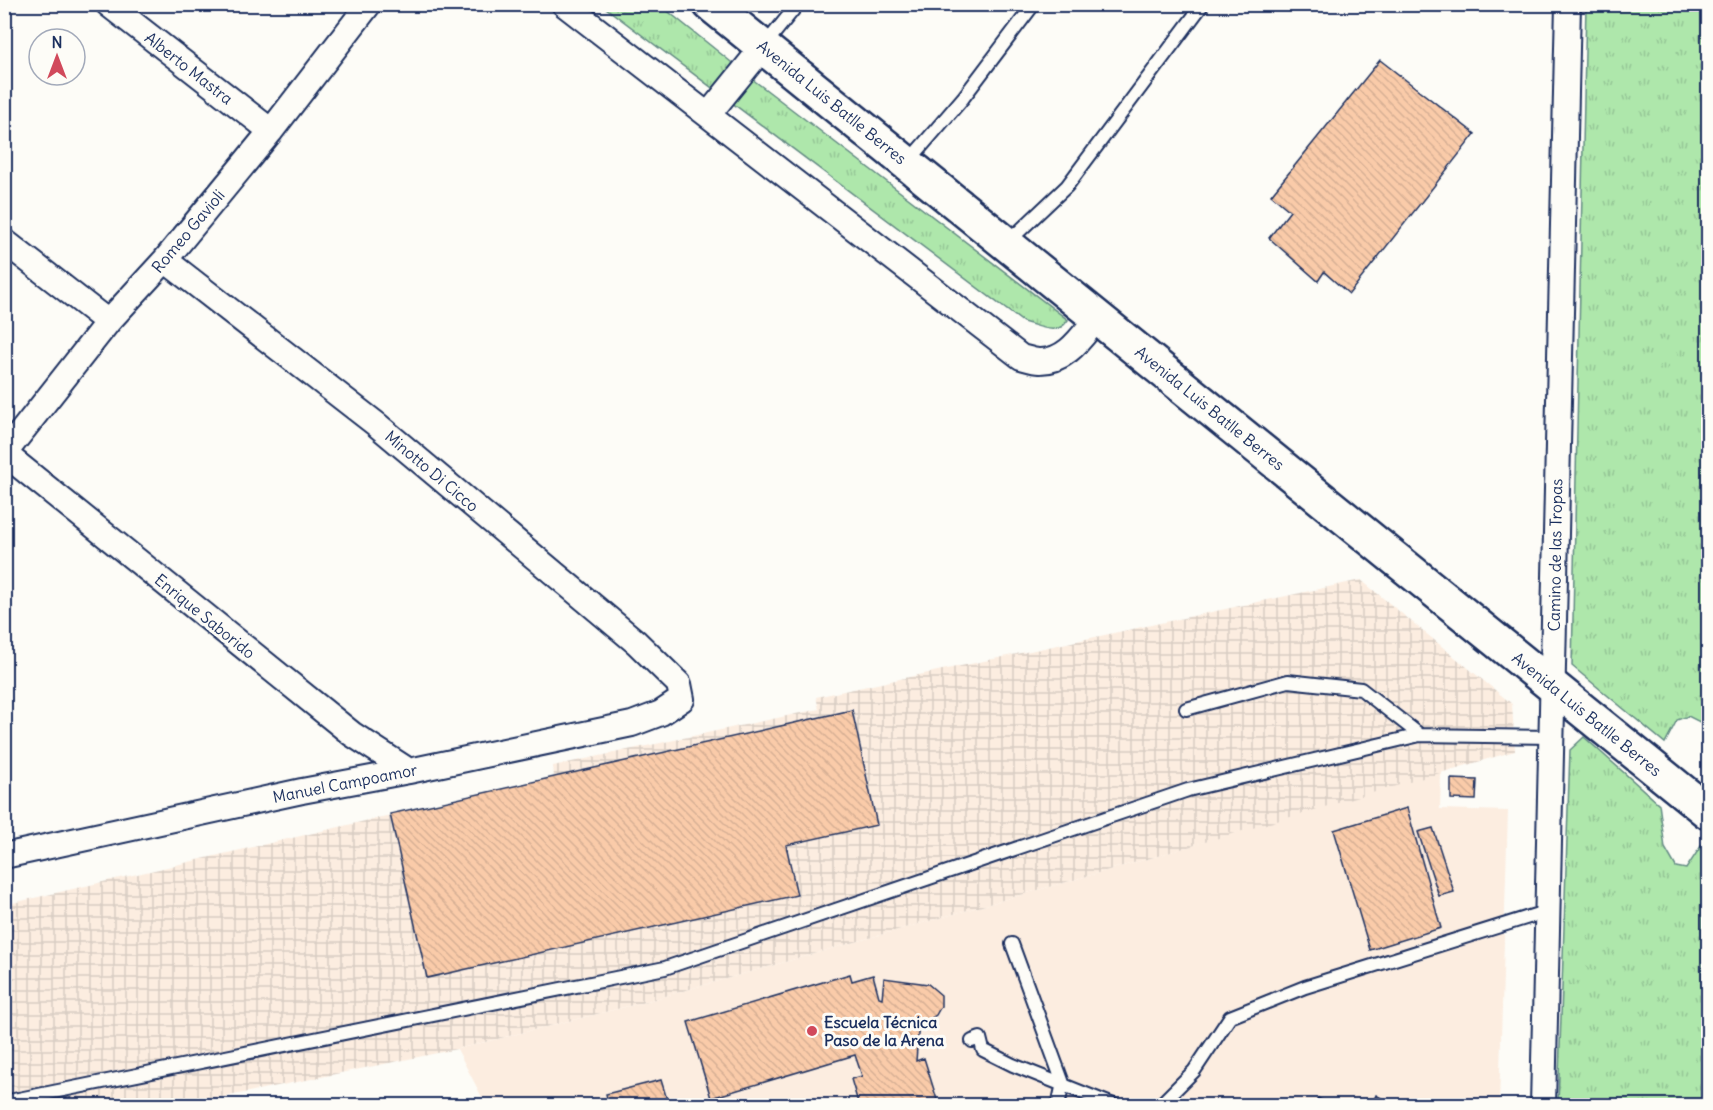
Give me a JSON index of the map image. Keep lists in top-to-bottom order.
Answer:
{
  "streets": {
    "main road": ["Avenida Luis Batlle Berres"],
    "street": [
      "Alberto Mastra",
      "Romeo Gavioli",
      "Minotto Di Cicco",
      "Camino de las Tropas",
      "Enrique Saborido",
      "Manuel Campoamor"
    ]
  },
  "crossings": [
    ["Alberto Mastra", "Romeo Gavioli"],
    ["Avenida Luis Batlle Berres", "Camino de las Tropas"],
    ["Romeo Gavioli", "Minotto Di Cicco"],
    ["Romeo Gavioli", "Enrique Saborido"],
    ["Minotto Di Cicco", "Manuel Campoamor"],
    ["Enrique Saborido", "Manuel Campoamor"]
  ],
  "places": ["Escuela Técnica Paso de la Arena"],
  "north": "top"
}
